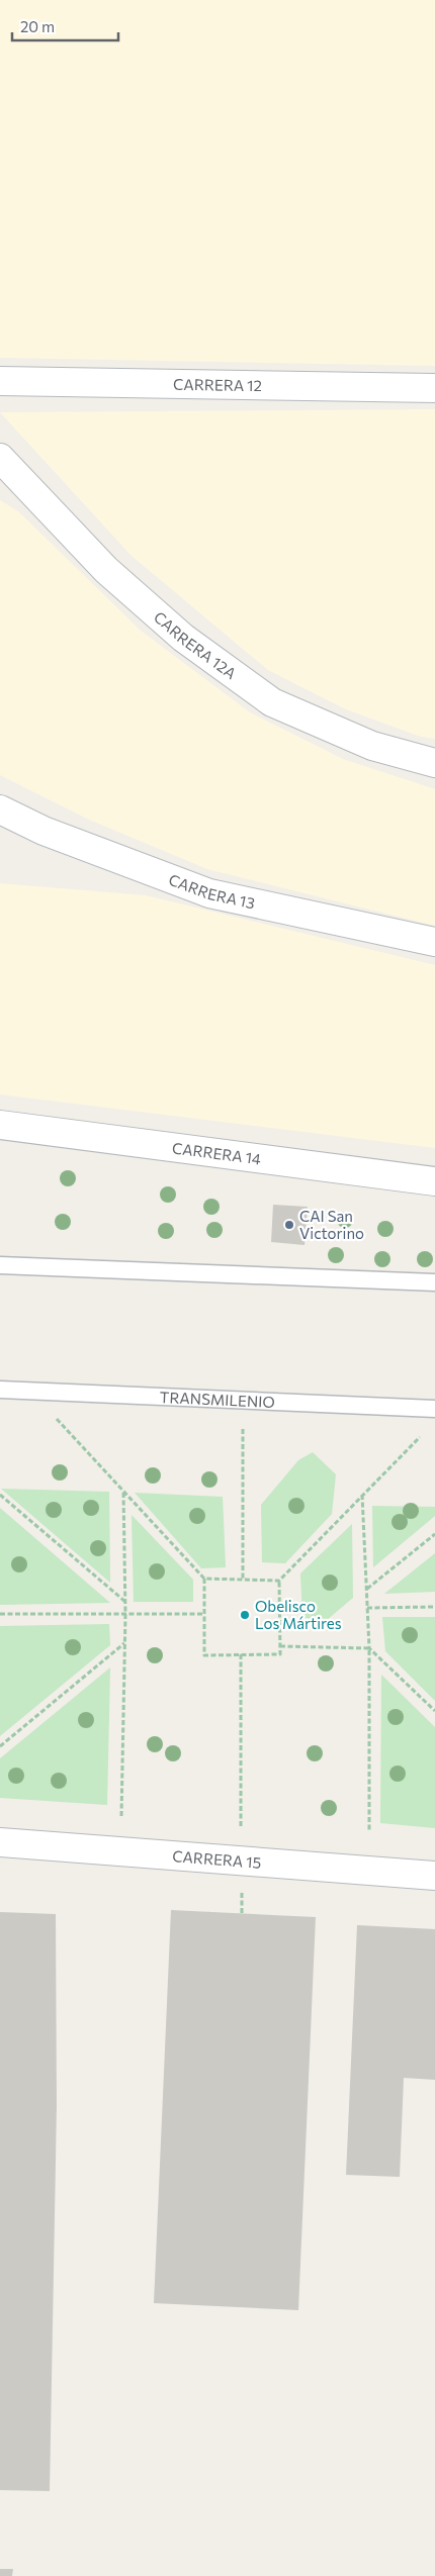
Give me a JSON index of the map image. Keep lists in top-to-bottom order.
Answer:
{
  "streets": {
    "street": [
      "CARRERA 12",
      "CARRERA 12A",
      "CARRERA 13",
      "CARRERA 14",
      "CARRERA 15"
    ],
    "lane": ["TRANSMILENIO"]
  },
  "places": ["CAI San Victorino", "Obelisco Los Mártires"],
  "scale_bar": "20 m"
}
